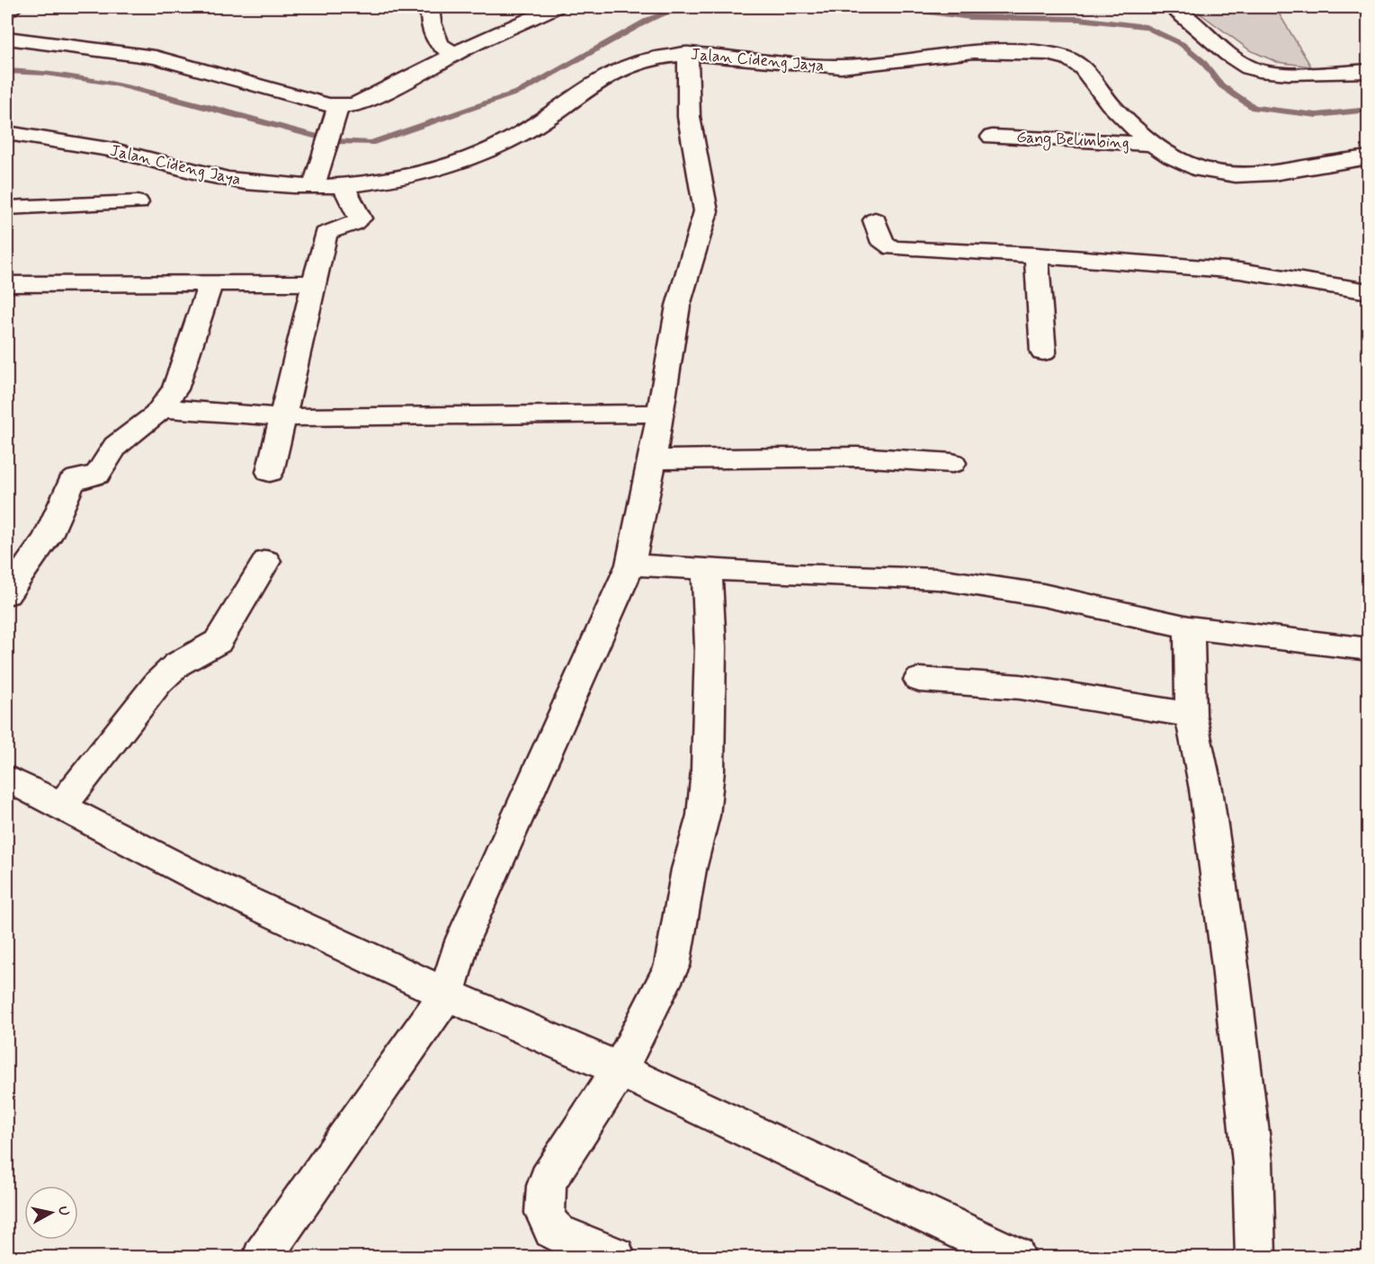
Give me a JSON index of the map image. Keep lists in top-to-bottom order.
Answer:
{
  "streets": {
    "street": ["Jalan Cideng Jaya", "Gang Belimbing"]
  },
  "crossings": [
    ["Jalan Cideng Jaya", "Gang Belimbing"]
  ],
  "north": "right"
}
